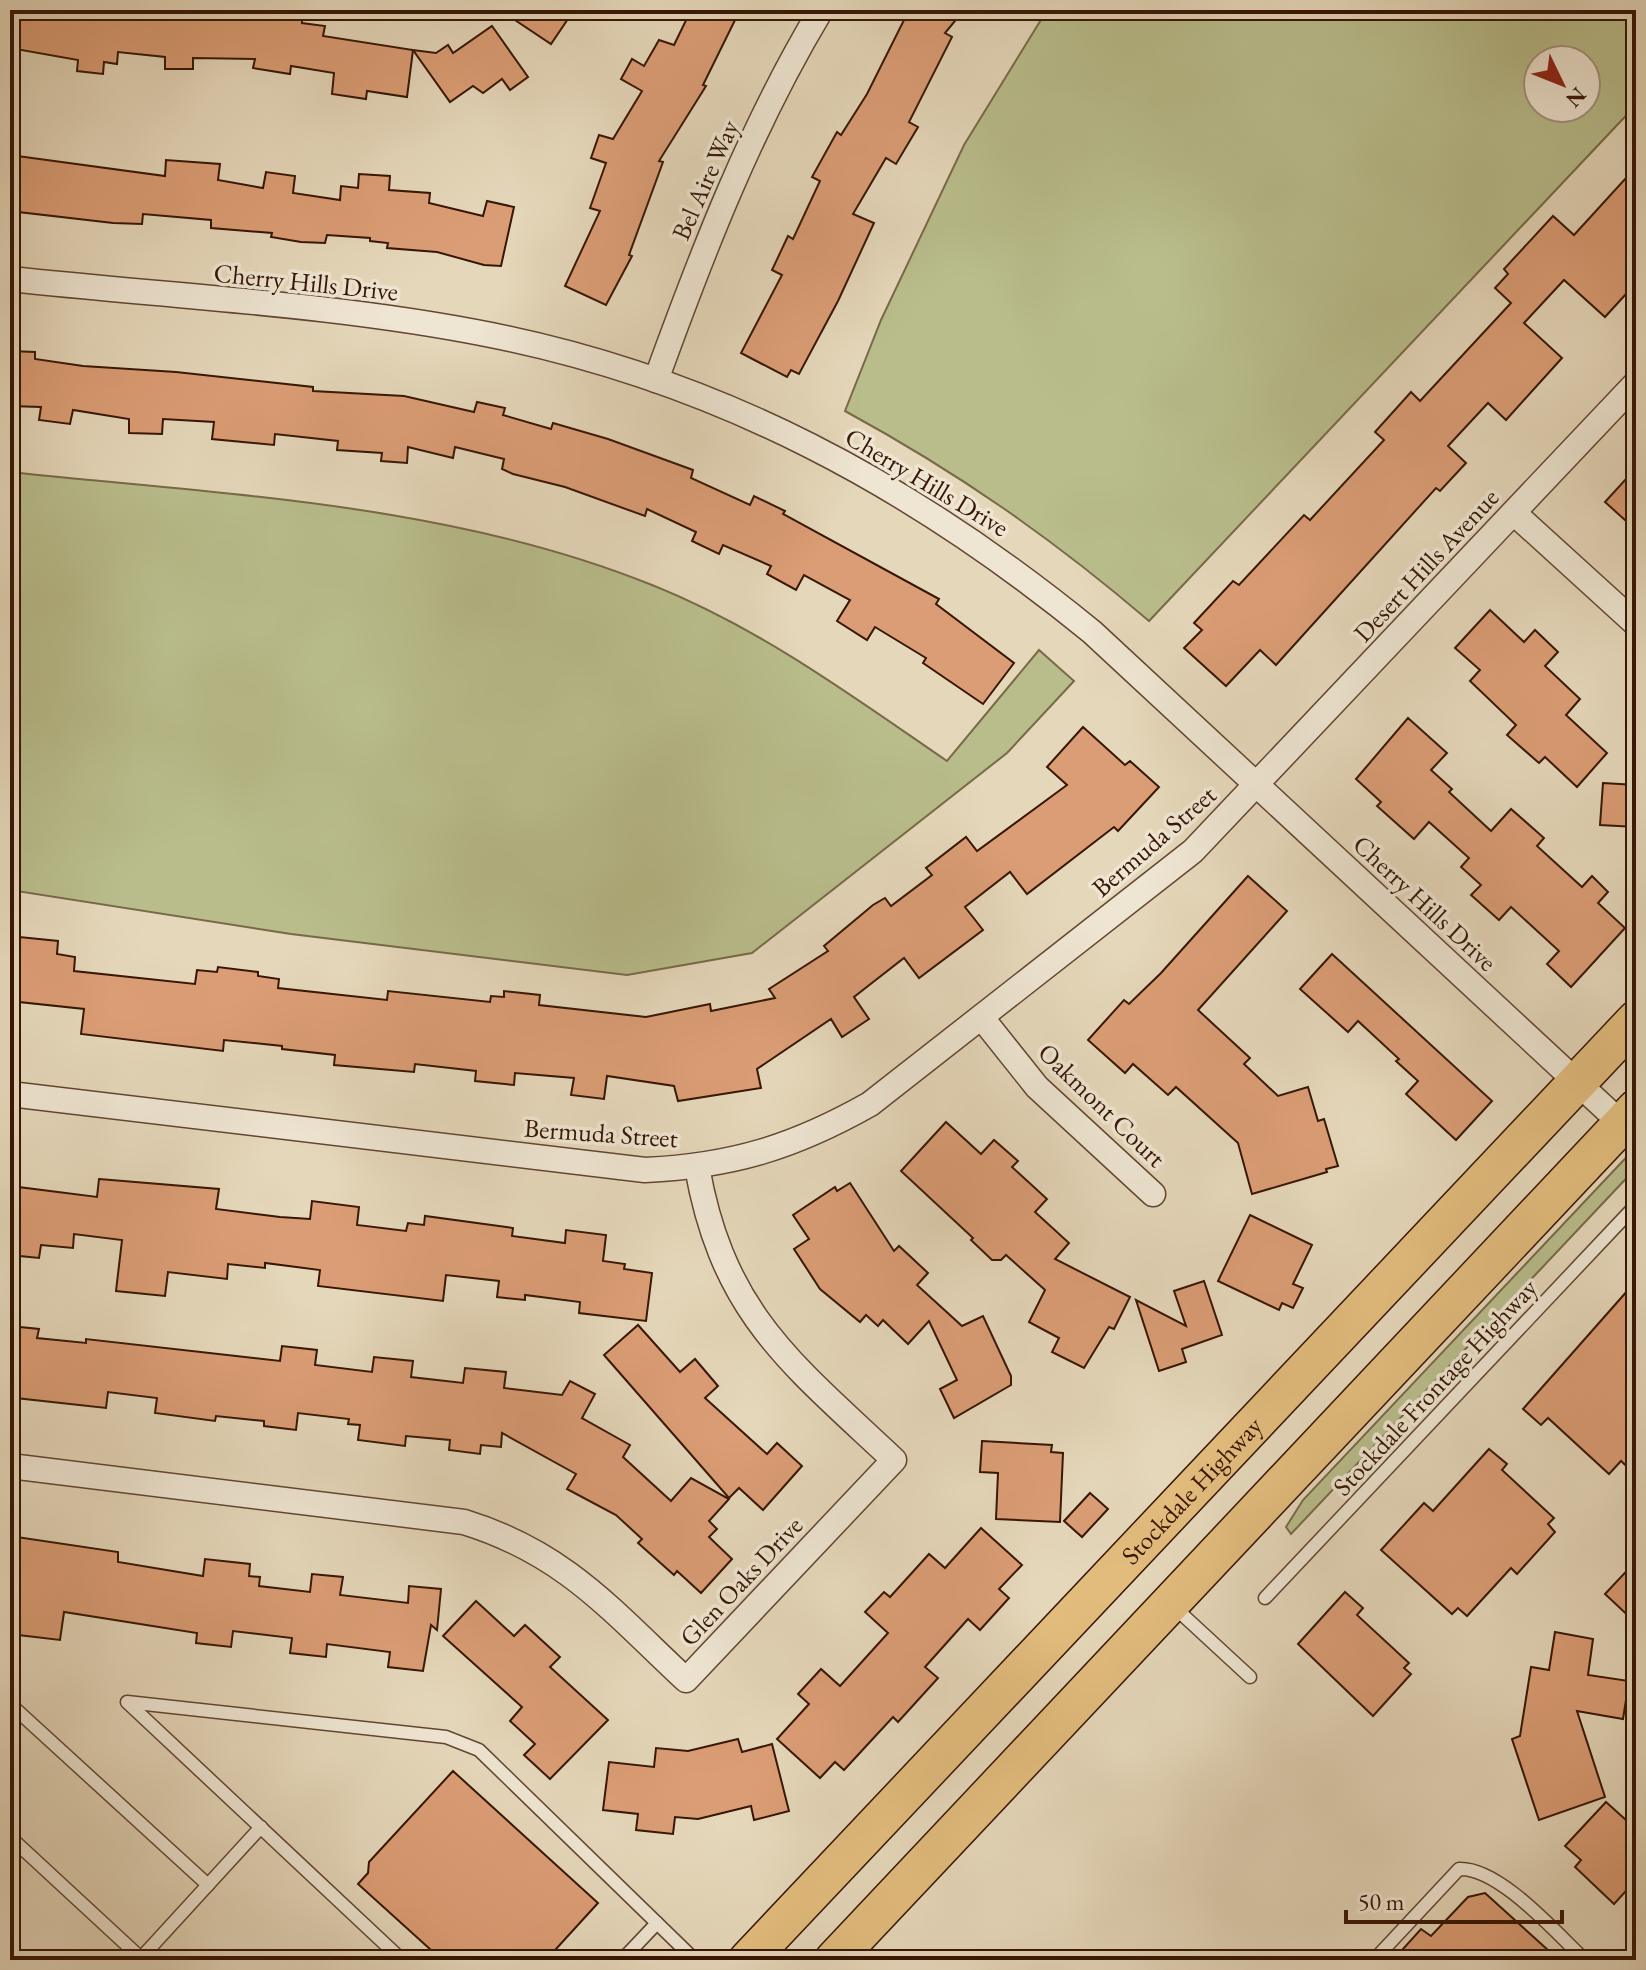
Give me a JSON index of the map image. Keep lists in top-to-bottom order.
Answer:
{
  "streets": {
    "main road": ["Stockdale Highway"],
    "street": [
      "Bel Aire Way",
      "Cherry Hills Drive",
      "Desert Hills Avenue",
      "Bermuda Street",
      "Oakmont Court",
      "Glen Oaks Drive"
    ],
    "lane": ["Stockdale Frontage Highway"]
  },
  "crossings": [
    ["Bel Aire Way", "Cherry Hills Drive"],
    ["Cherry Hills Drive", "Desert Hills Avenue"],
    ["Cherry Hills Drive", "Bermuda Street"],
    ["Cherry Hills Drive", "Stockdale Highway"],
    ["Desert Hills Avenue", "Bermuda Street"],
    ["Bermuda Street", "Oakmont Court"],
    ["Bermuda Street", "Glen Oaks Drive"]
  ],
  "scale_bar": "50 m",
  "north": "bottom right"
}
